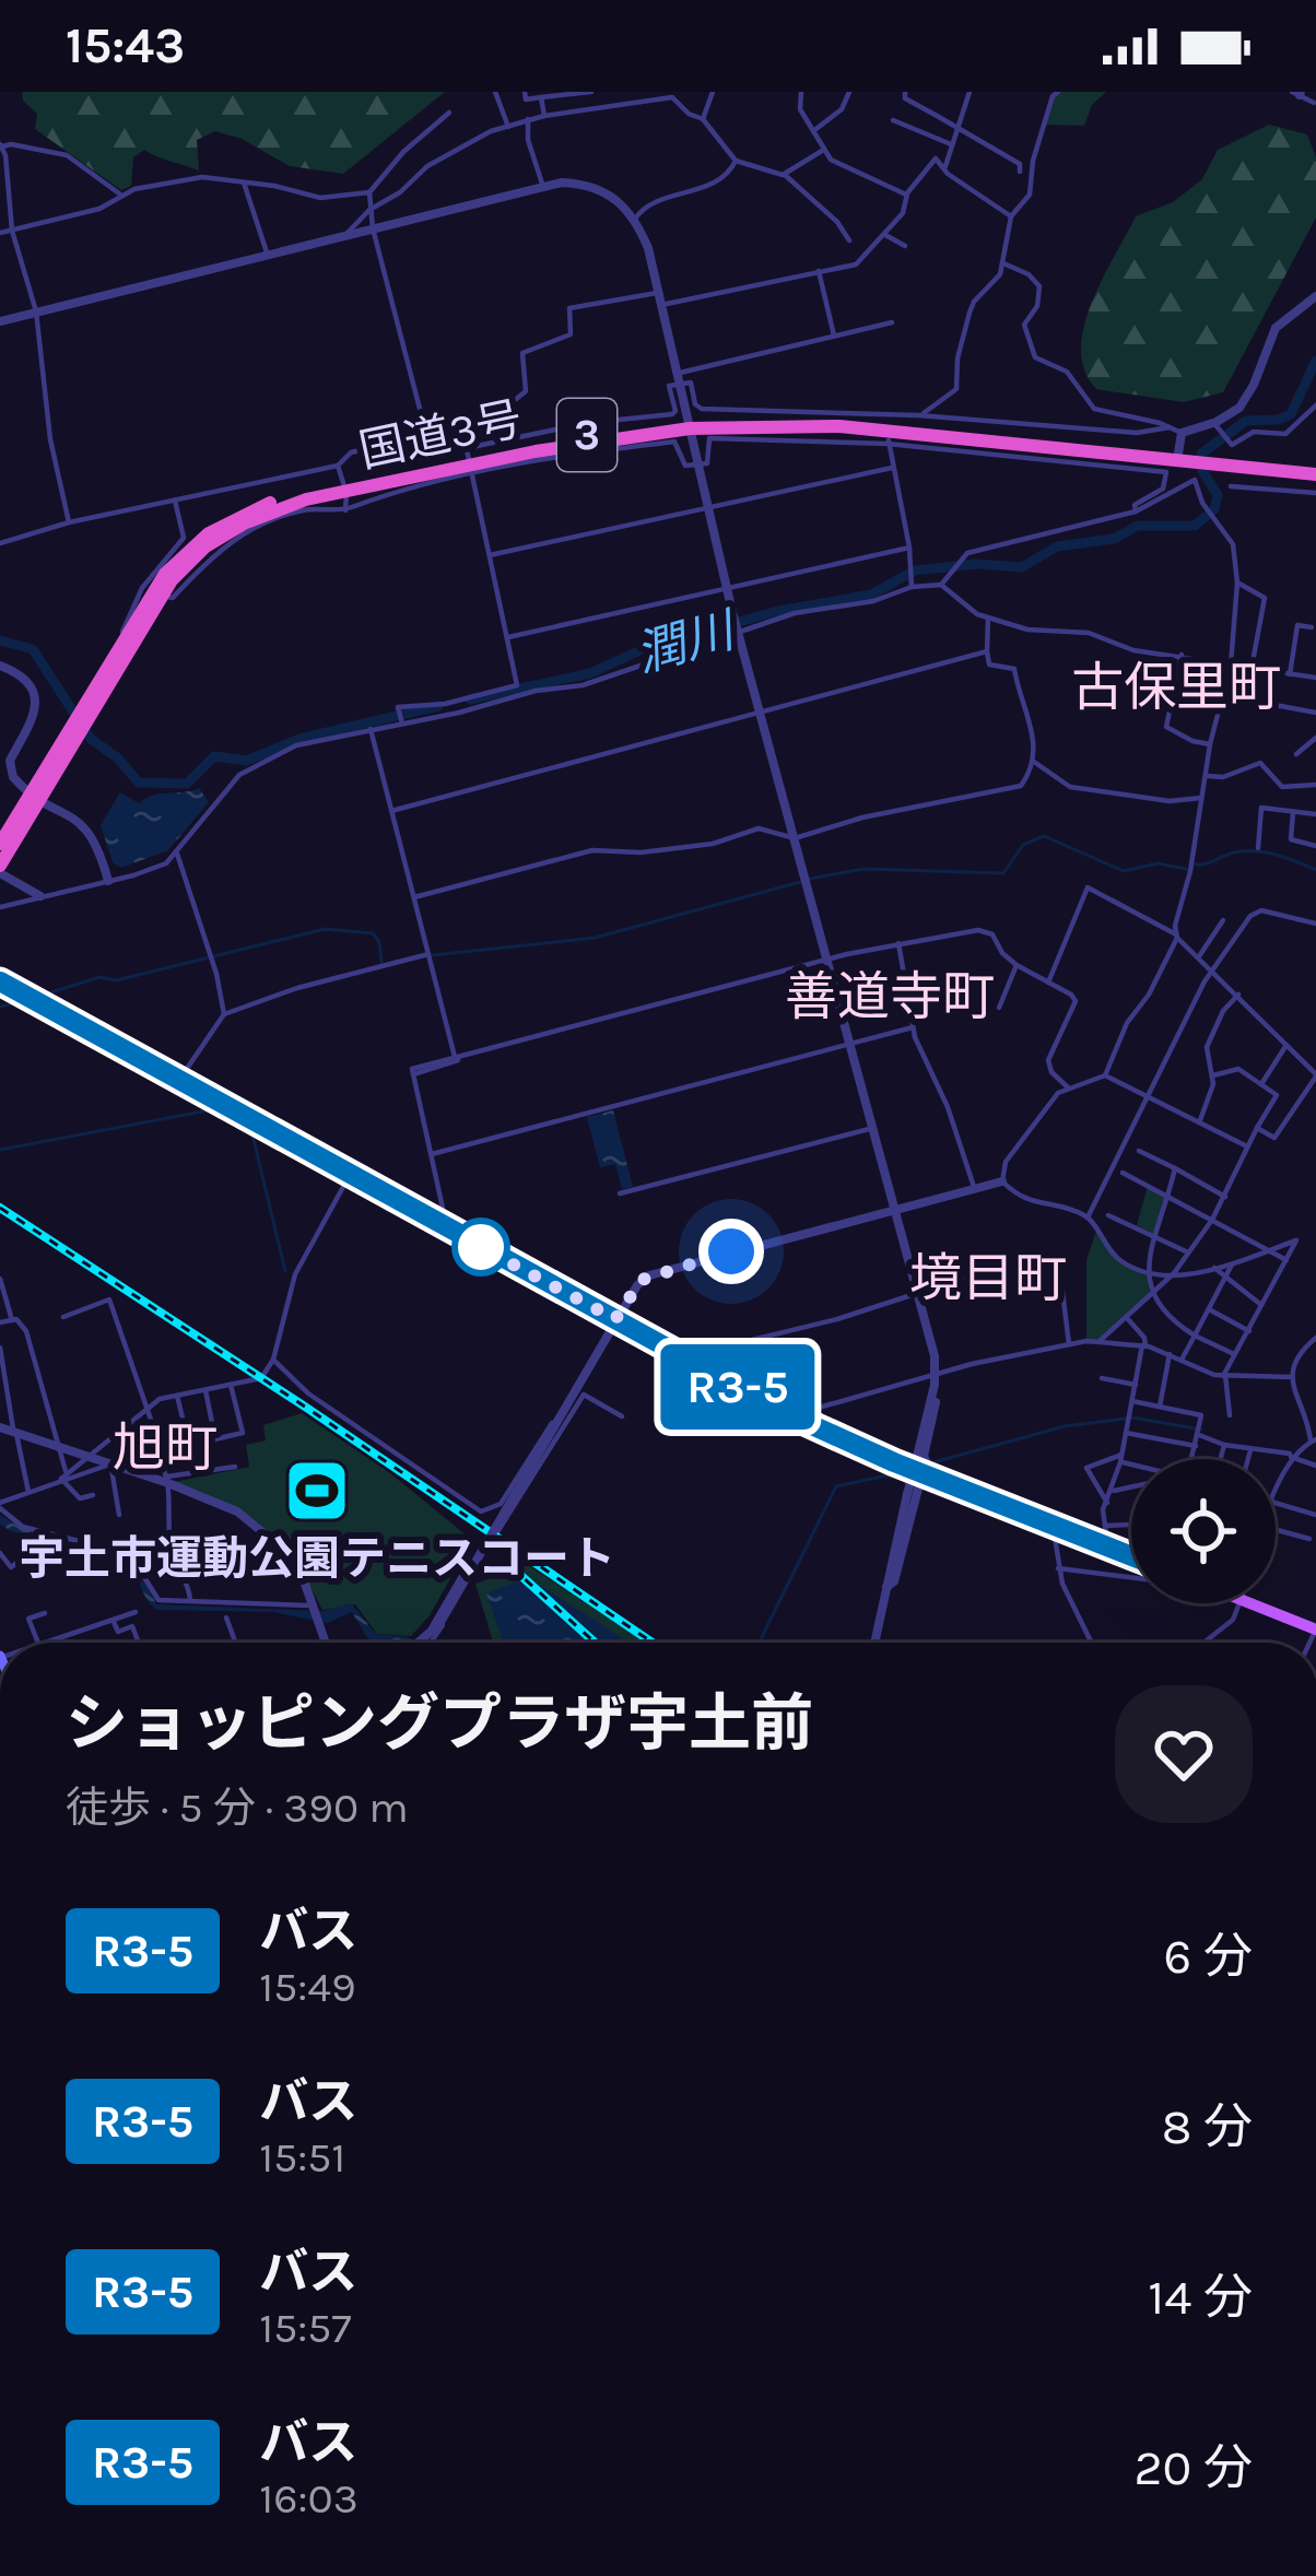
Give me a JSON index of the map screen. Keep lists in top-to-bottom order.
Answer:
{
  "streets": {
    "highway": ["国道3号", "3"]
  },
  "districts": [
    "古保里町",
    "善道寺町",
    "境目町",
    "旭町"
  ],
  "water": ["潤川"],
  "places": {
    "sports": ["宇土市運動公園テニスコート"]
  },
  "lines": ["bus line R3-5"],
  "page": {
    "status": "15:43",
    "on_map": "R3-5",
    "heading": ["ショッピングプラザ宇土前", "徒歩 · 5 分 · 390 m"],
    "list": [
      {
        "mark": "R3-5",
        "name": "バス",
        "note": "15:49",
        "value": "6 分"
      },
      {
        "mark": "R3-5",
        "name": "バス",
        "note": "15:51",
        "value": "8 分"
      },
      {
        "mark": "R3-5",
        "name": "バス",
        "note": "15:57",
        "value": "14 分"
      },
      {
        "mark": "R3-5",
        "name": "バス",
        "note": "16:03",
        "value": "20 分"
      }
    ]
  }
}
